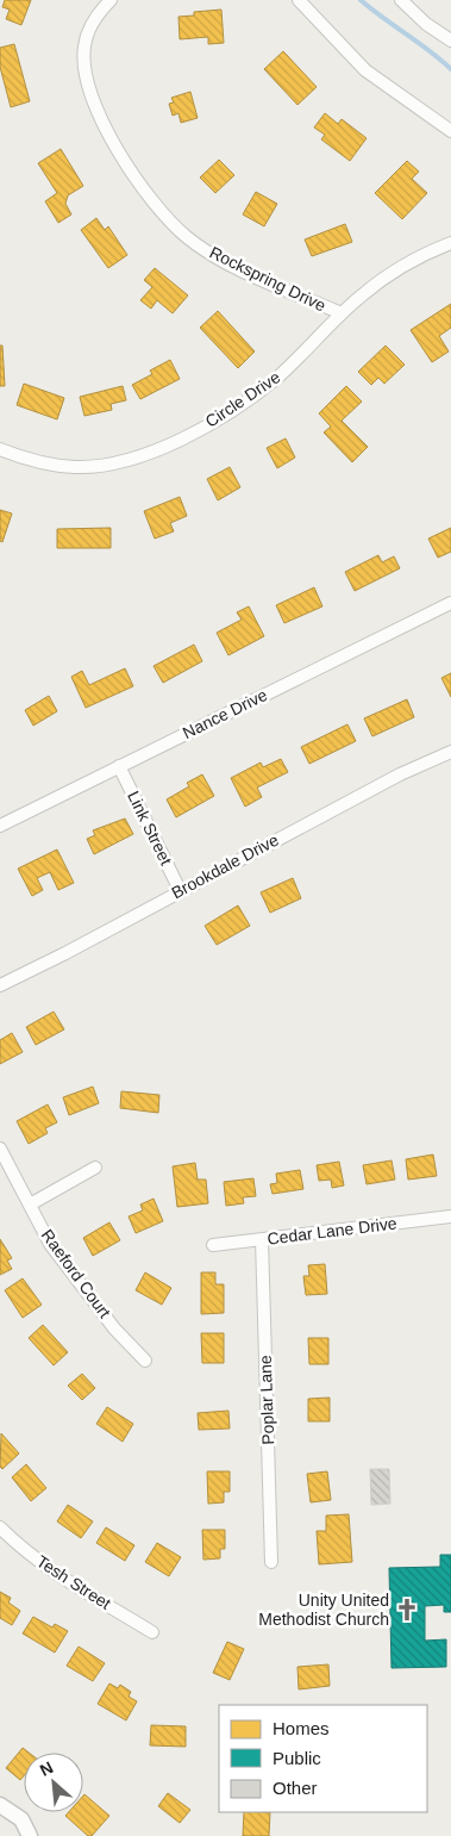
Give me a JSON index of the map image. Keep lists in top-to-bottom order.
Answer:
{
  "streets": {
    "street": [
      "Rockspring Drive",
      "Circle Drive",
      "Nance Drive",
      "Link Street",
      "Brookdale Drive",
      "Cedar Lane Drive",
      "Raeford Court",
      "Poplar Lane",
      "Tesh Street"
    ]
  },
  "crossings": [
    ["Rockspring Drive", "Circle Drive"],
    ["Nance Drive", "Link Street"],
    ["Link Street", "Brookdale Drive"],
    ["Cedar Lane Drive", "Poplar Lane"]
  ],
  "places": {
    "church": ["Unity United Methodist Church"]
  },
  "legend": ["Homes", "Public", "Other"],
  "north": "top left"
}
